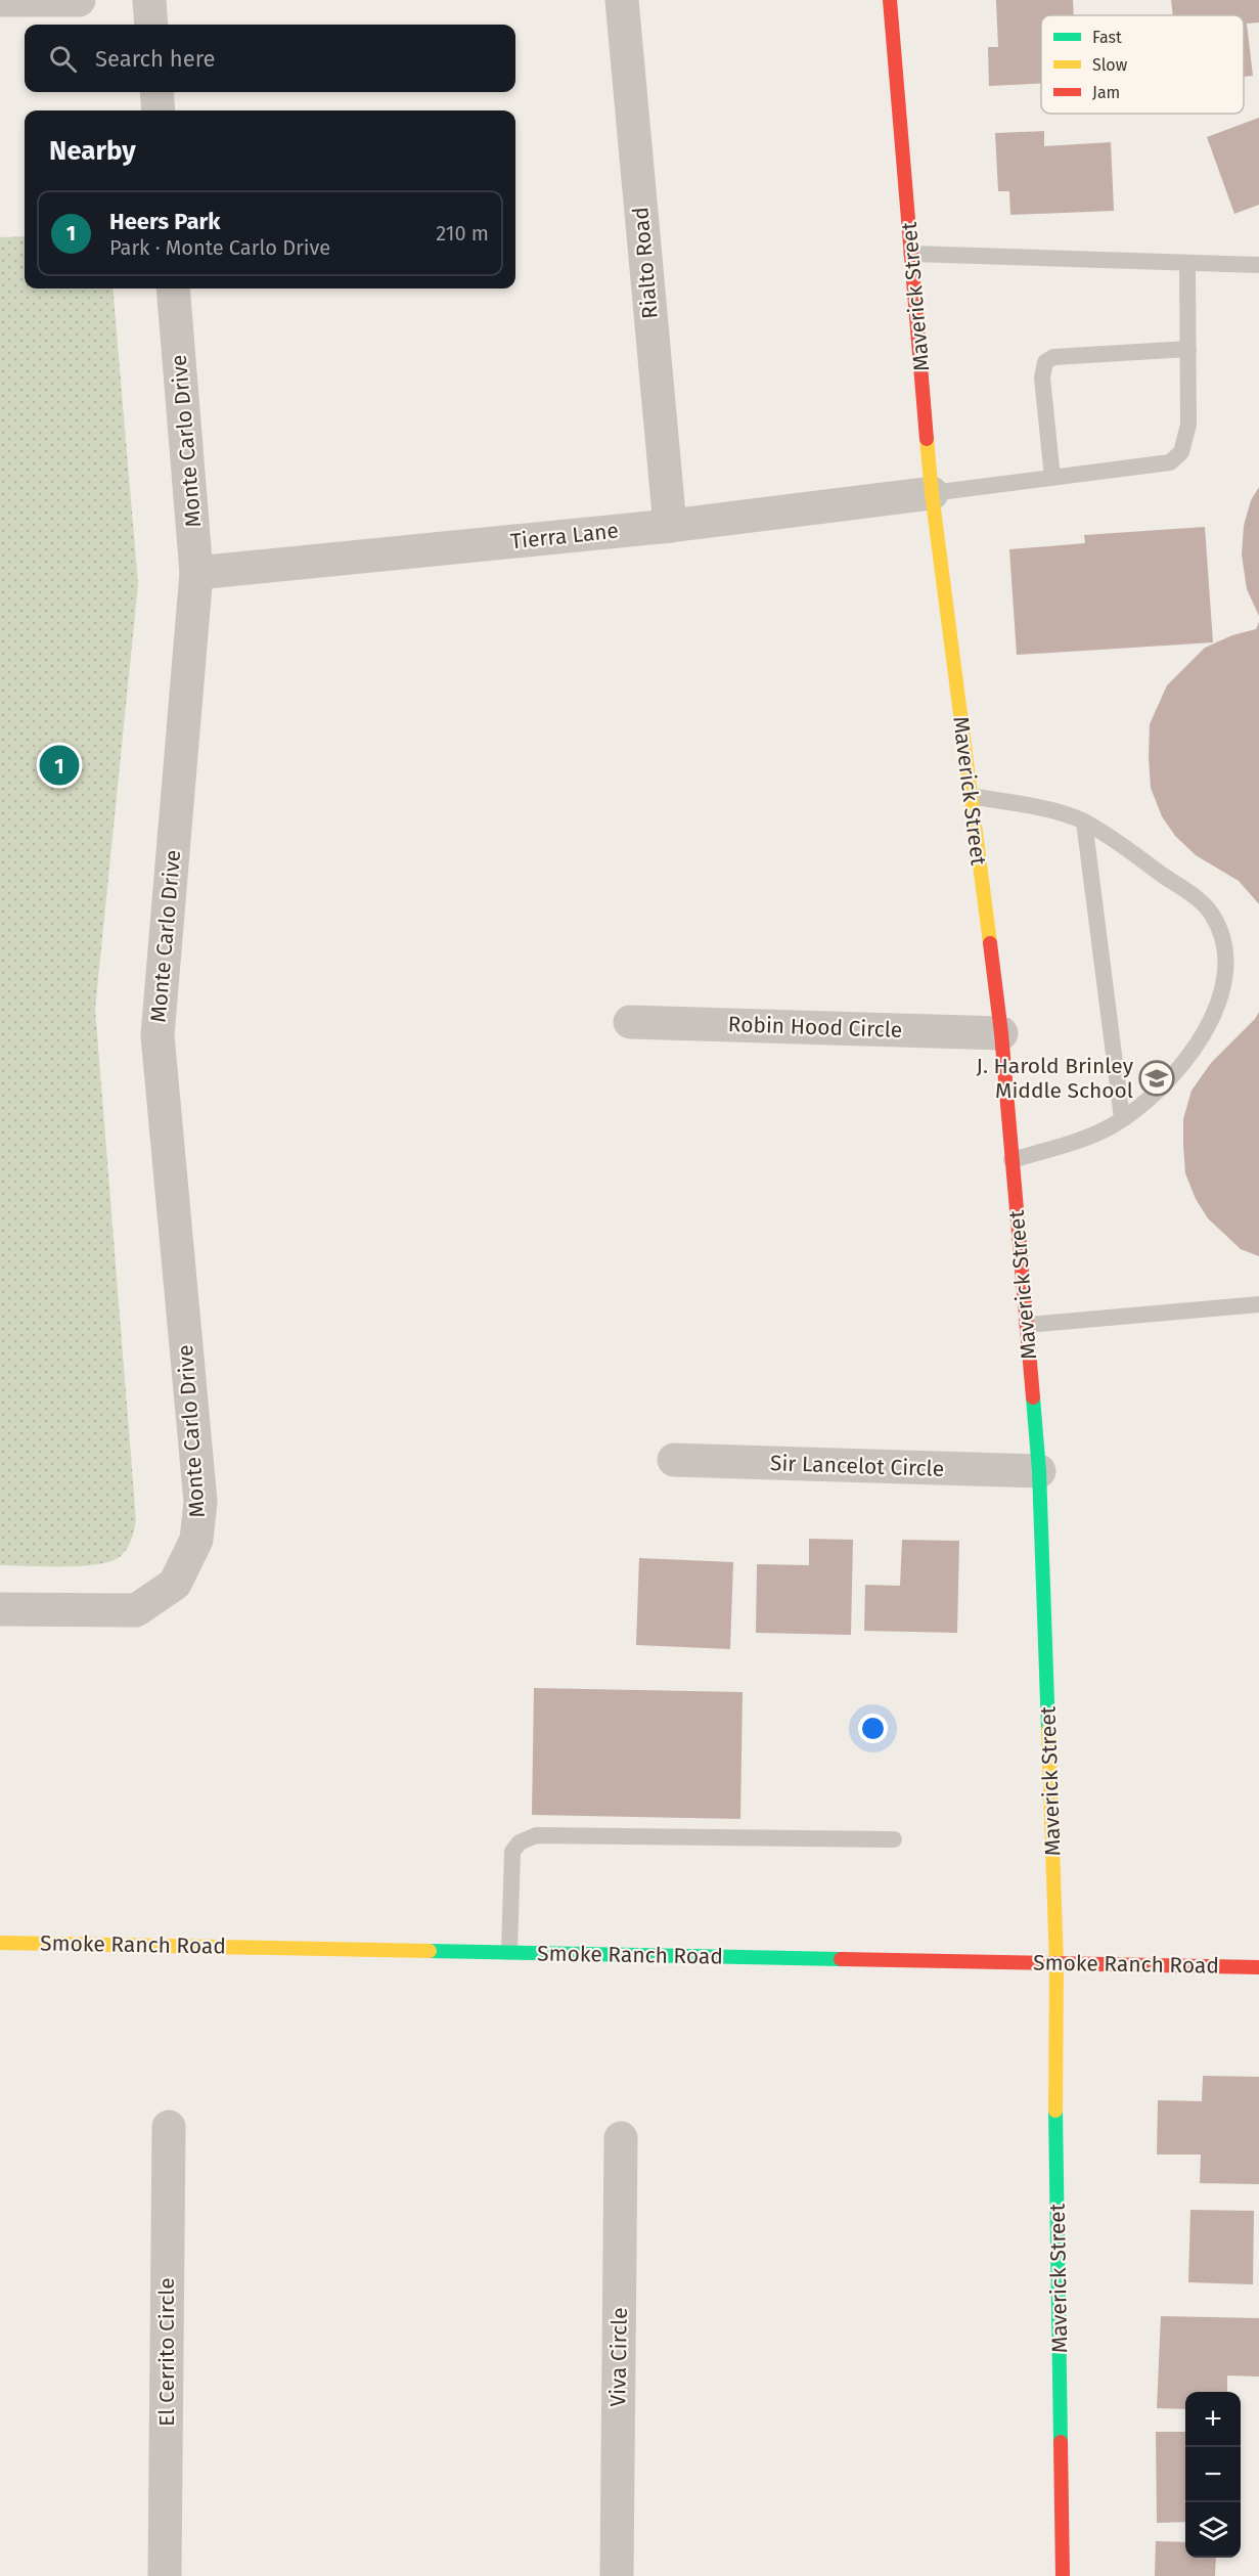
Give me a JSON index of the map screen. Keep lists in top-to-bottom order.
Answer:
{
  "streets": {
    "street": [
      "Rialto Road",
      "Maverick Street",
      "Monte Carlo Drive",
      "Tierra Lane",
      "Robin Hood Circle",
      "Sir Lancelot Circle",
      "Smoke Ranch Road",
      "El Cerrito Circle",
      "Viva Circle"
    ]
  },
  "crossings": [
    ["Rialto Road", "Tierra Lane"],
    ["Maverick Street", "Tierra Lane"],
    ["Maverick Street", "Robin Hood Circle"],
    ["Maverick Street", "Sir Lancelot Circle"],
    ["Maverick Street", "Smoke Ranch Road"],
    ["Monte Carlo Drive", "Tierra Lane"]
  ],
  "places": {
    "school or university": ["J. Harold Brinley Middle School"]
  },
  "legend": ["Fast", "Slow", "Jam"],
  "page": {
    "search": "Search here",
    "heading": "Nearby",
    "list": [
      {
        "mark": "1",
        "name": "Heers Park",
        "note": "Park · Monte Carlo Drive",
        "value": "210 m"
      }
    ],
    "pins": "1",
    "map_buttons": ["+", "−"]
  }
}
